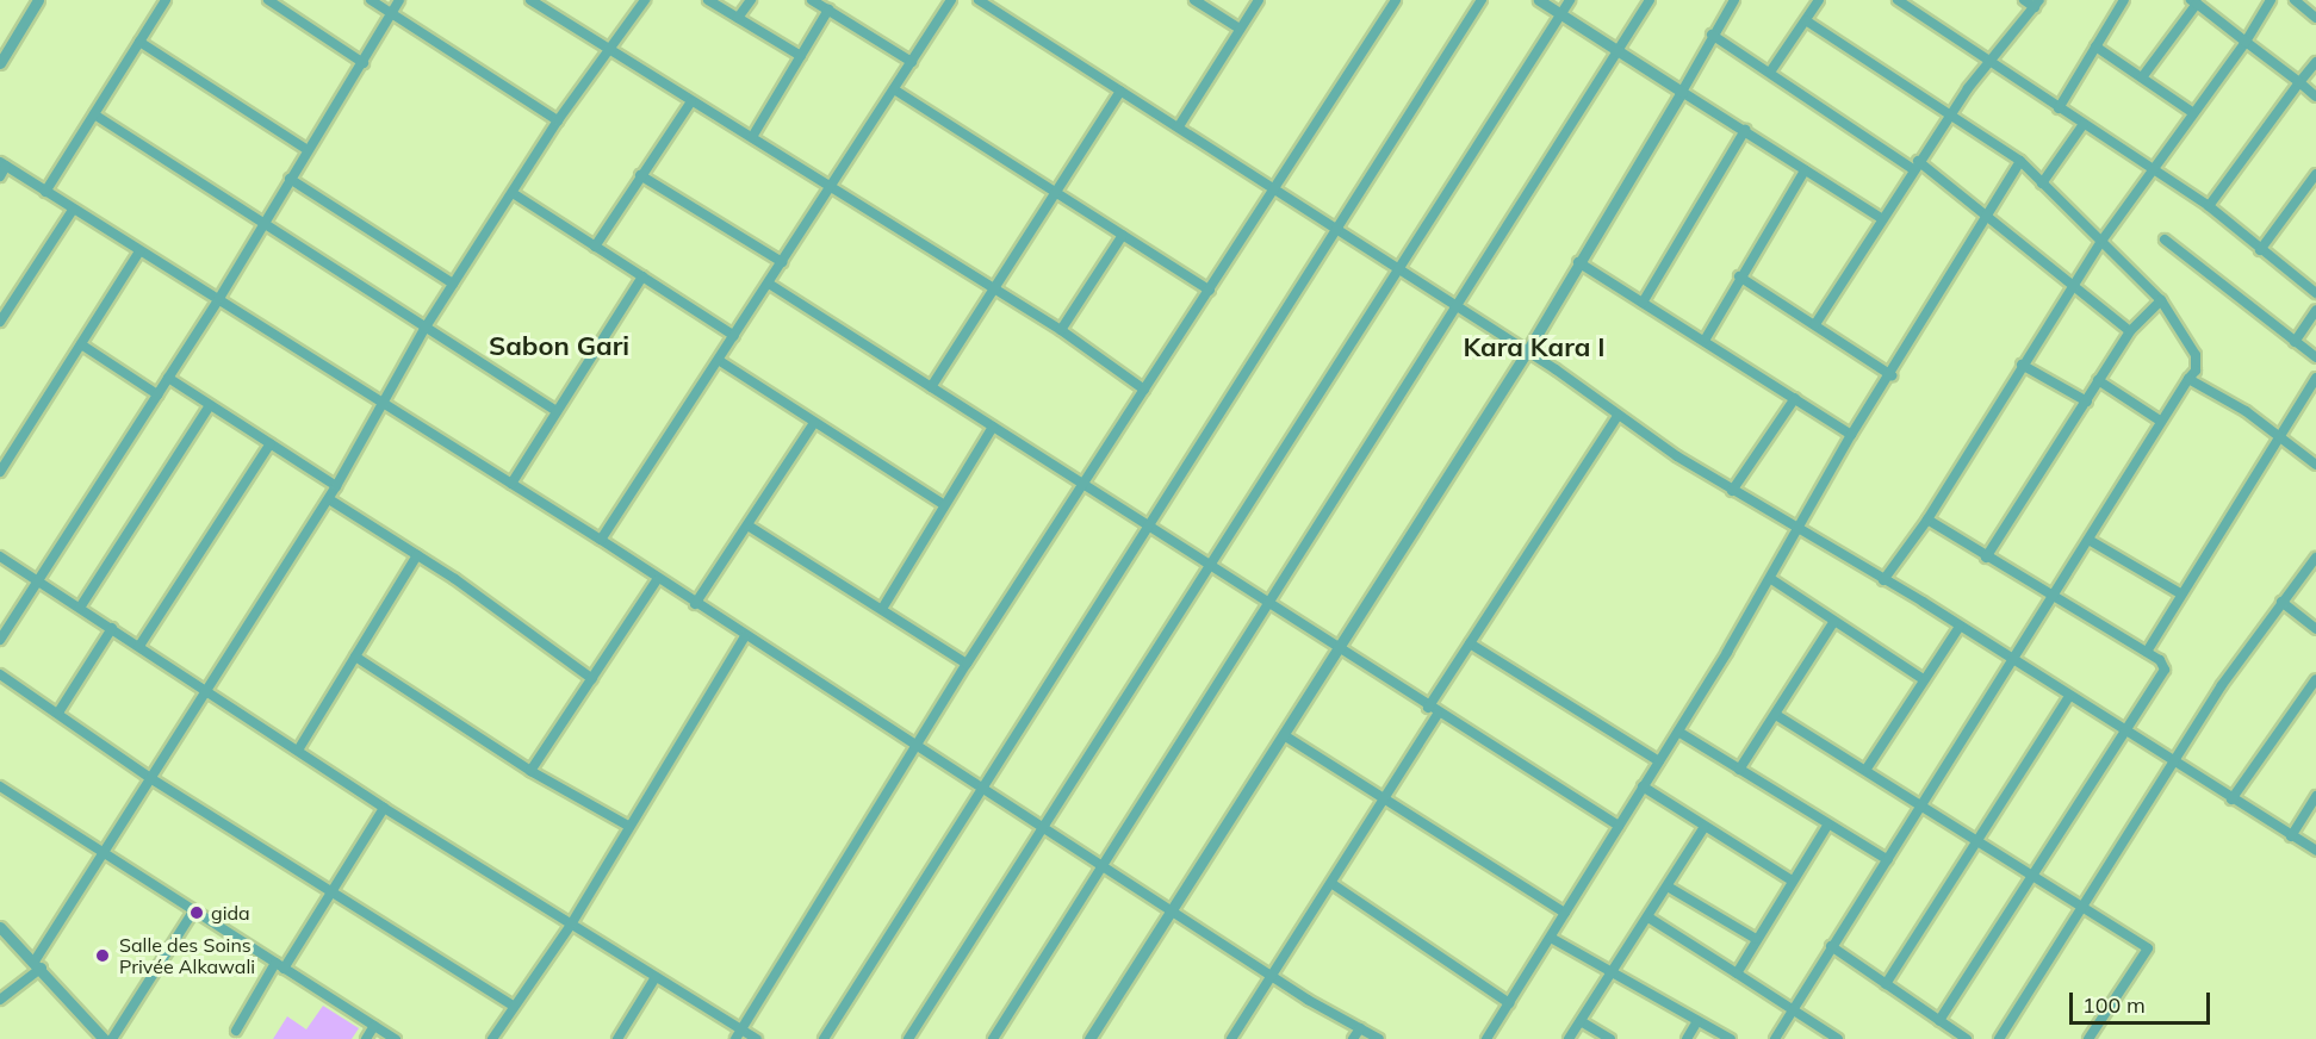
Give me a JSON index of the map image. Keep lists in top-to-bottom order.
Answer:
{
  "districts": ["Sabon Gari", "Kara Kara I"],
  "places": ["gida", "Salle des Soins Privée Alkawali"],
  "scale_bar": "100 m"
}
